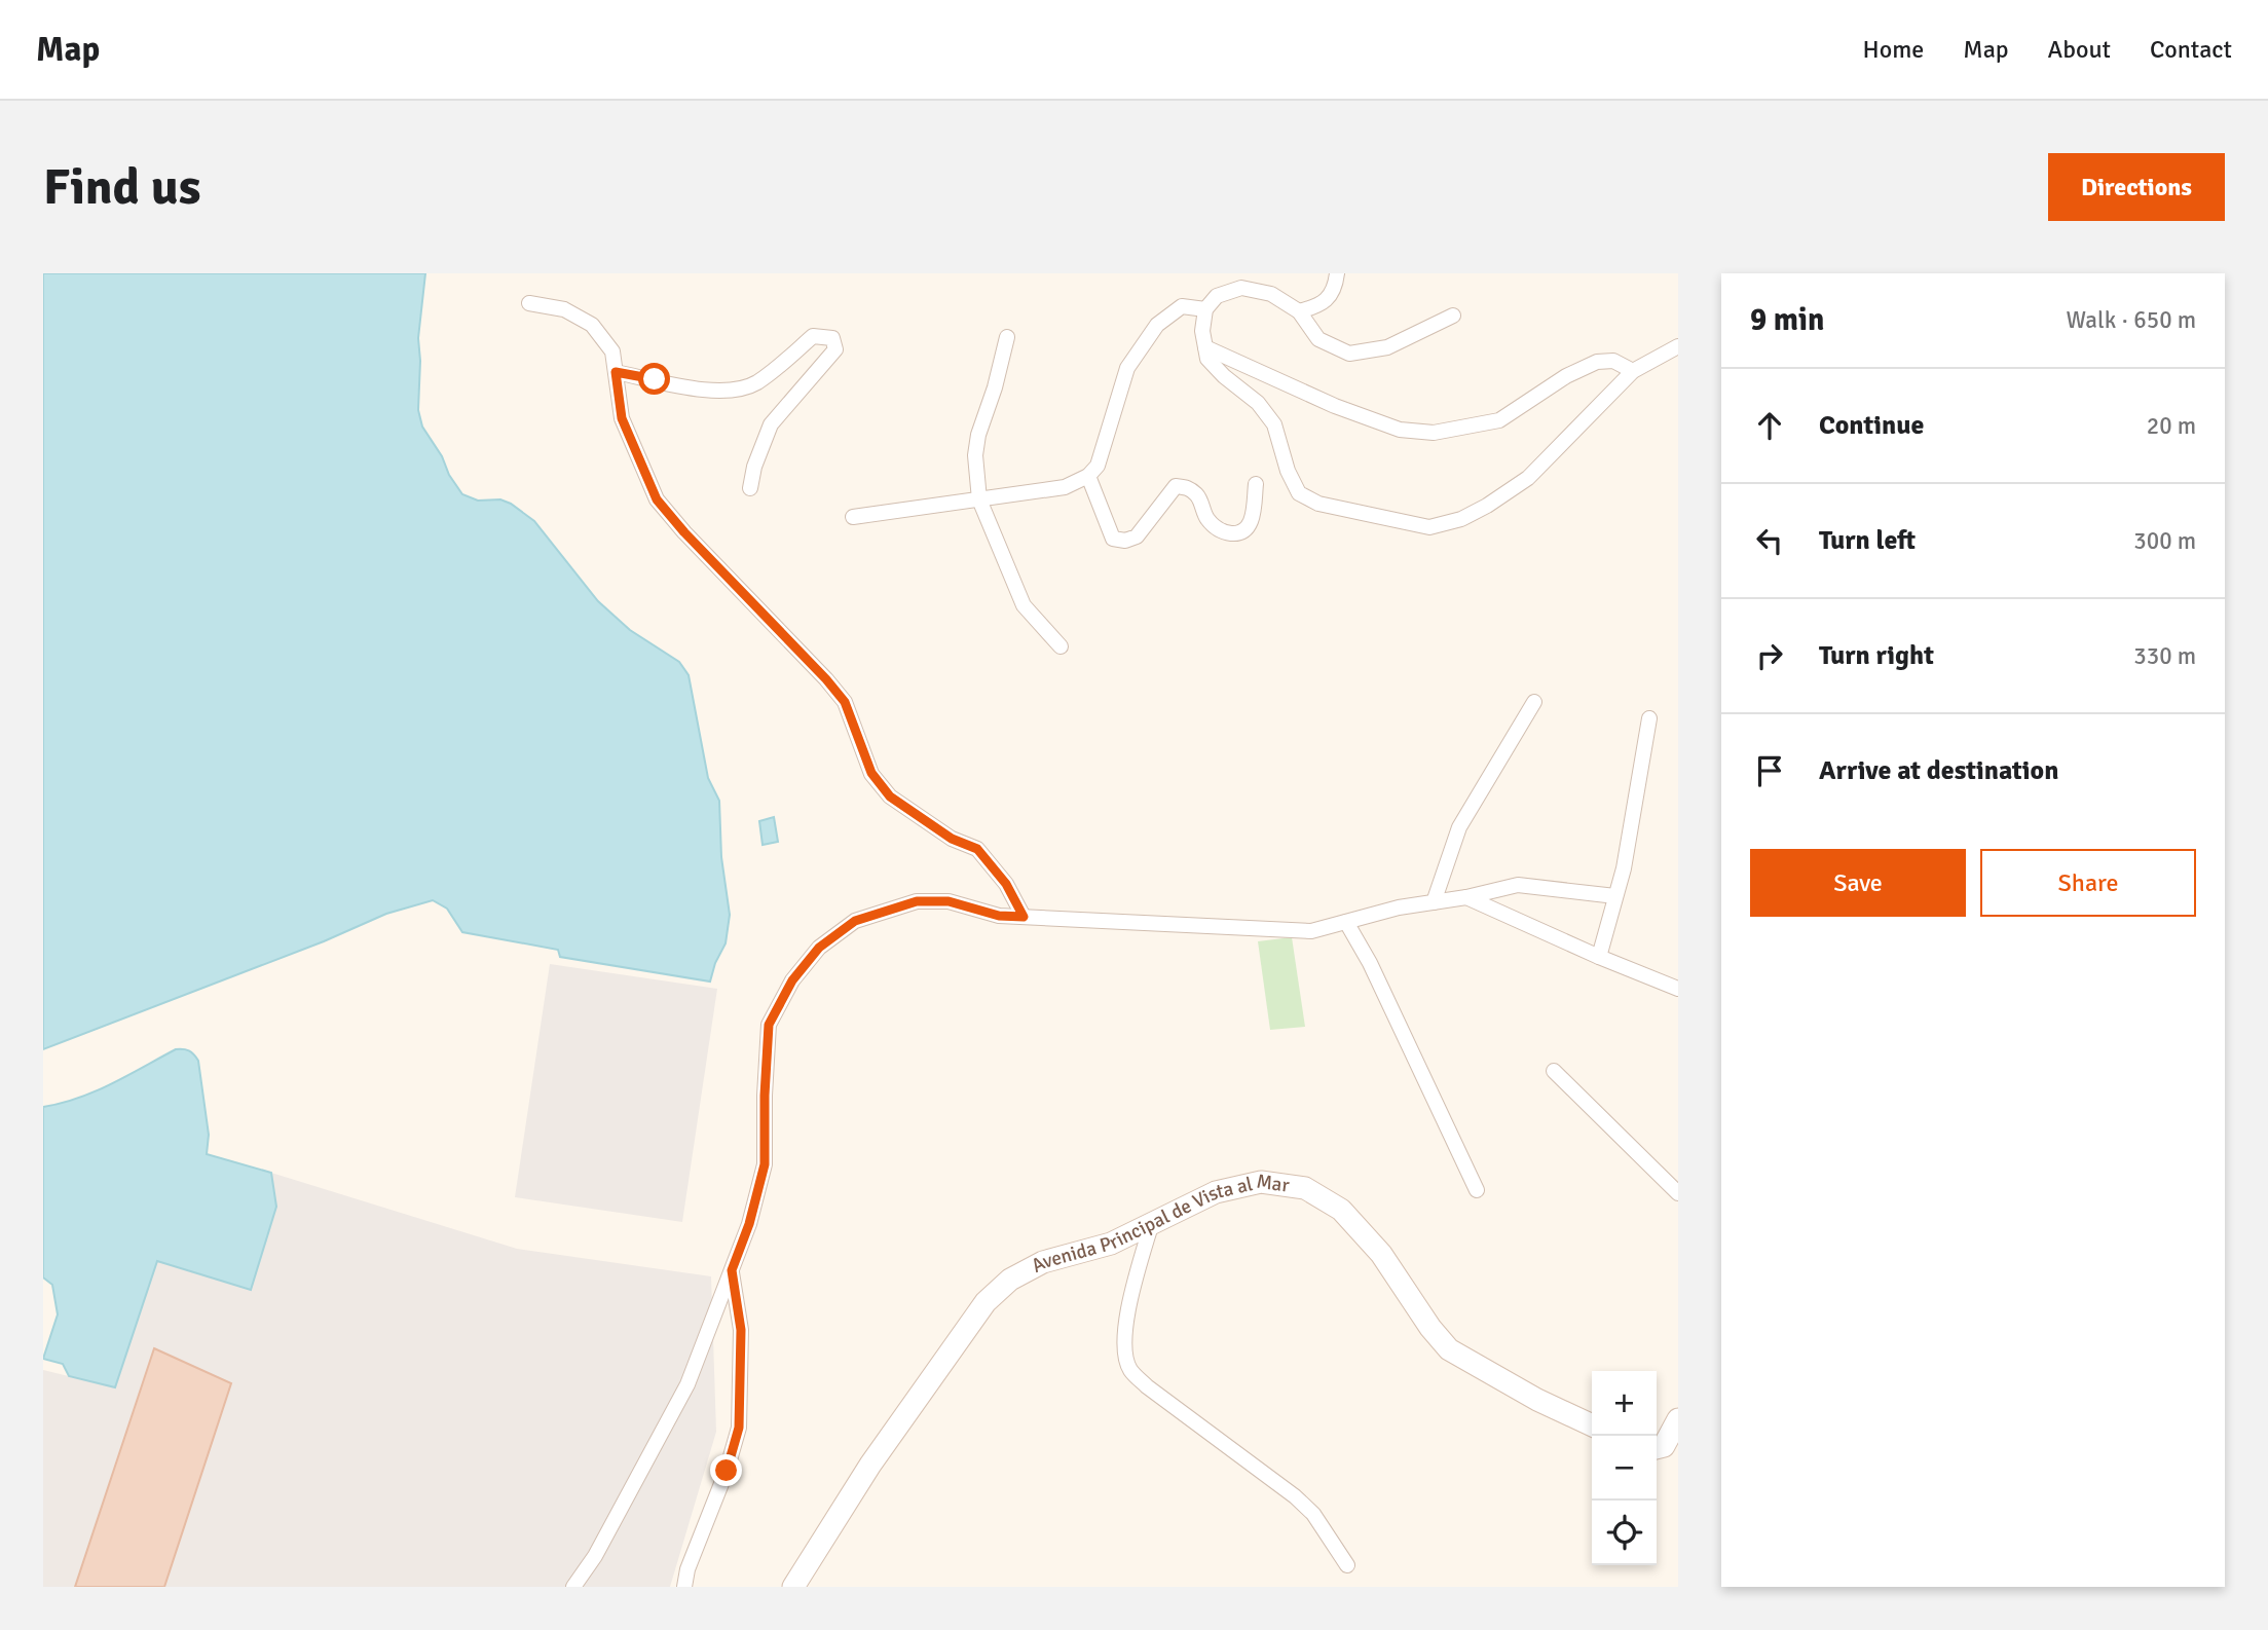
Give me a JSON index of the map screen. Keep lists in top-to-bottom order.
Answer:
{
  "streets": {
    "street": ["Avenida Principal de Vista al Mar"]
  },
  "page": {
    "header": "Map",
    "nav": [
      "Home",
      "Map",
      "About",
      "Contact"
    ],
    "buttons": [
      "Directions",
      ["Save", "Share"]
    ],
    "title": "Find us",
    "heading": ["9 min", "Walk · 650 m"],
    "list": [
      ["Continue", "20 m"],
      ["Turn left", "300 m"],
      ["Turn right", "330 m"],
      "Arrive at destination"
    ],
    "map_buttons": ["+", "−"]
  }
}
